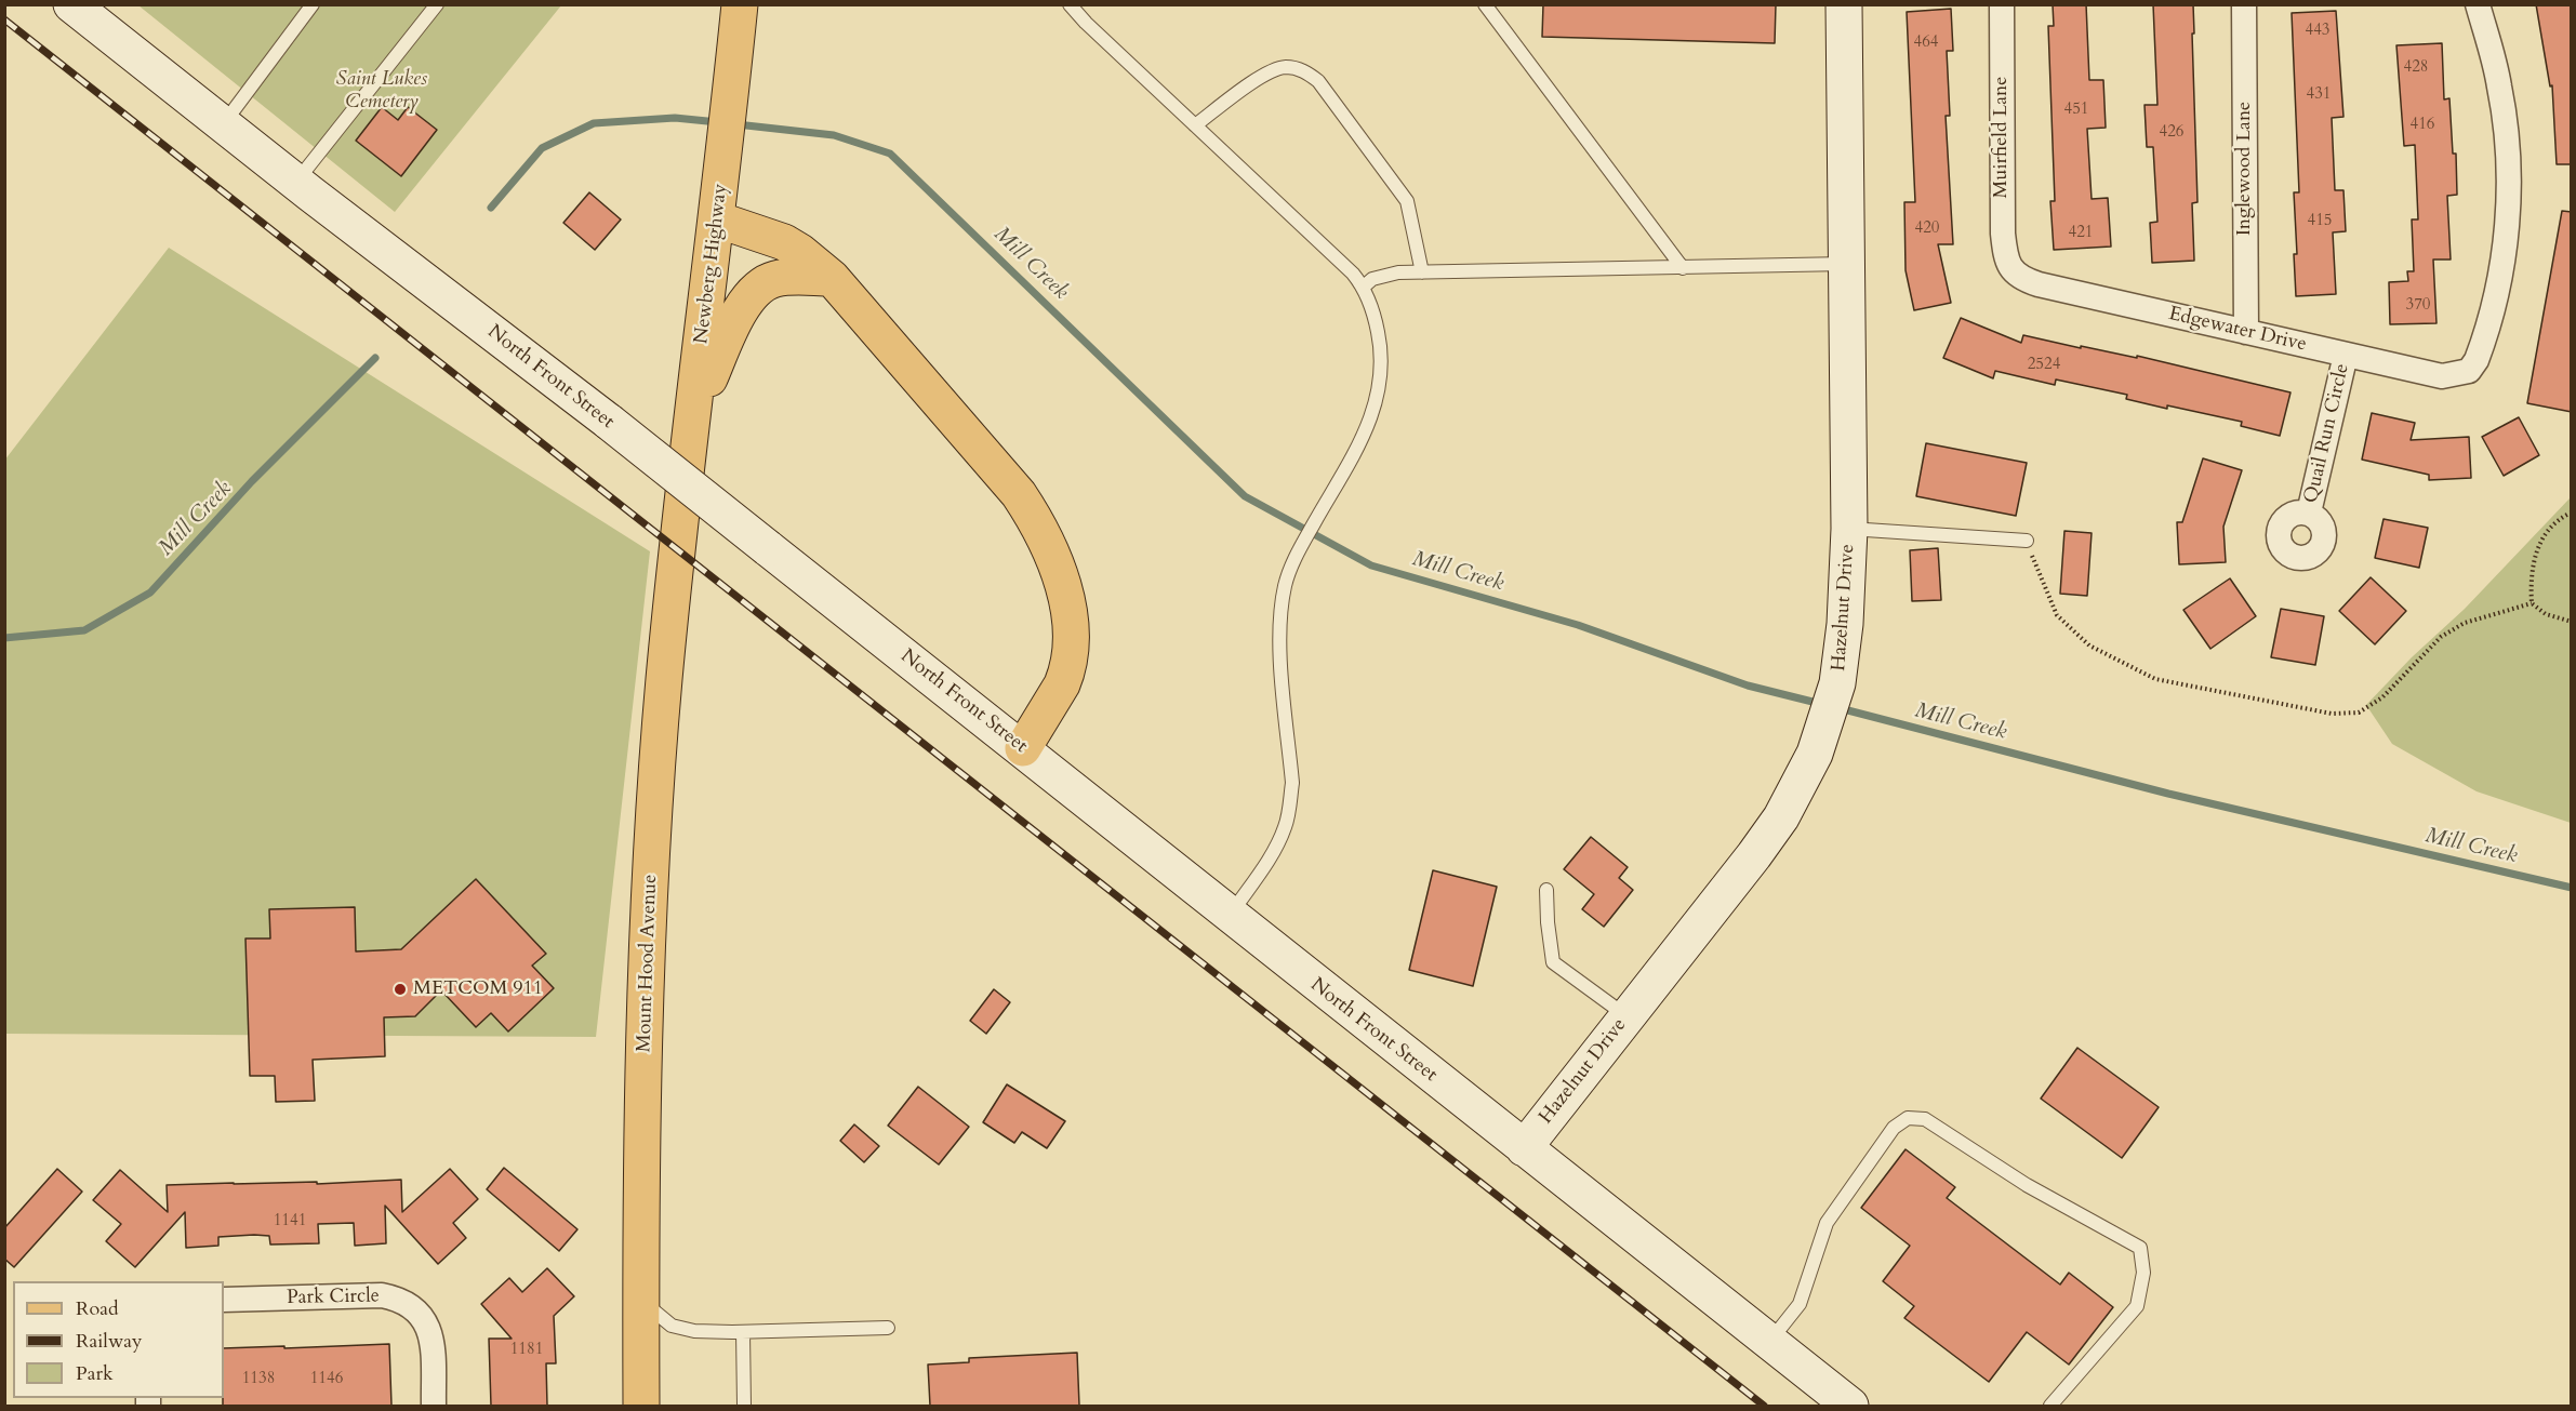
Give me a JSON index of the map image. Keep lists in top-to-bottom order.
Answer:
{
  "streets": {
    "main road": [
      "Newberg Highway",
      "North Front Street",
      "Hazelnut Drive",
      "Mount Hood Avenue"
    ],
    "street": [
      "Muirfield Lane",
      "Inglewood Lane",
      "Edgewater Drive",
      "Quail Run Circle",
      "Park Circle"
    ]
  },
  "crossings": [
    ["Muirfield Lane", "Edgewater Drive"],
    ["Inglewood Lane", "Edgewater Drive"],
    ["Newberg Highway", "Mount Hood Avenue"],
    ["Edgewater Drive", "Quail Run Circle"],
    ["North Front Street", "Hazelnut Drive"]
  ],
  "water": ["Mill Creek"],
  "parks": ["Saint Lukes Cemetery"],
  "places": ["METCOM 911"],
  "house_numbers": [
    "443",
    "464",
    "428",
    "431",
    "451",
    "416",
    "426",
    "415",
    "420",
    "421",
    "370",
    "2524",
    "1141",
    "1181",
    "1138",
    "1146"
  ],
  "legend": ["Road", "Railway", "Park"]
}
